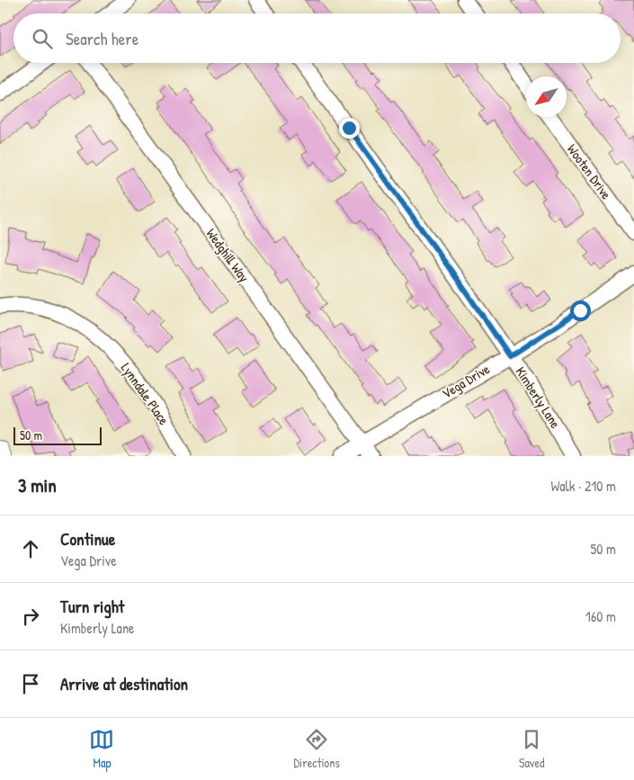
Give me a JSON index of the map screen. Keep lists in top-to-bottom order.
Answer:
{
  "streets": {
    "street": [
      "Wooten Drive",
      "Wedghill Way",
      "Vega Drive",
      "Lynndale Place",
      "Kimberly Lane"
    ]
  },
  "crossings": [
    ["Wedghill Way", "Vega Drive"],
    ["Vega Drive", "Kimberly Lane"]
  ],
  "scale_bar": "50 m",
  "north": "bottom left",
  "page": {
    "search": "Search here",
    "scale": "50 m",
    "heading": ["3 min", "Walk · 210 m"],
    "list": [
      ["Continue", "Vega Drive", "50 m"],
      ["Turn right", "Kimberly Lane", "160 m"],
      "Arrive at destination"
    ],
    "nav": ["Map", "Directions", "Saved"]
  }
}
